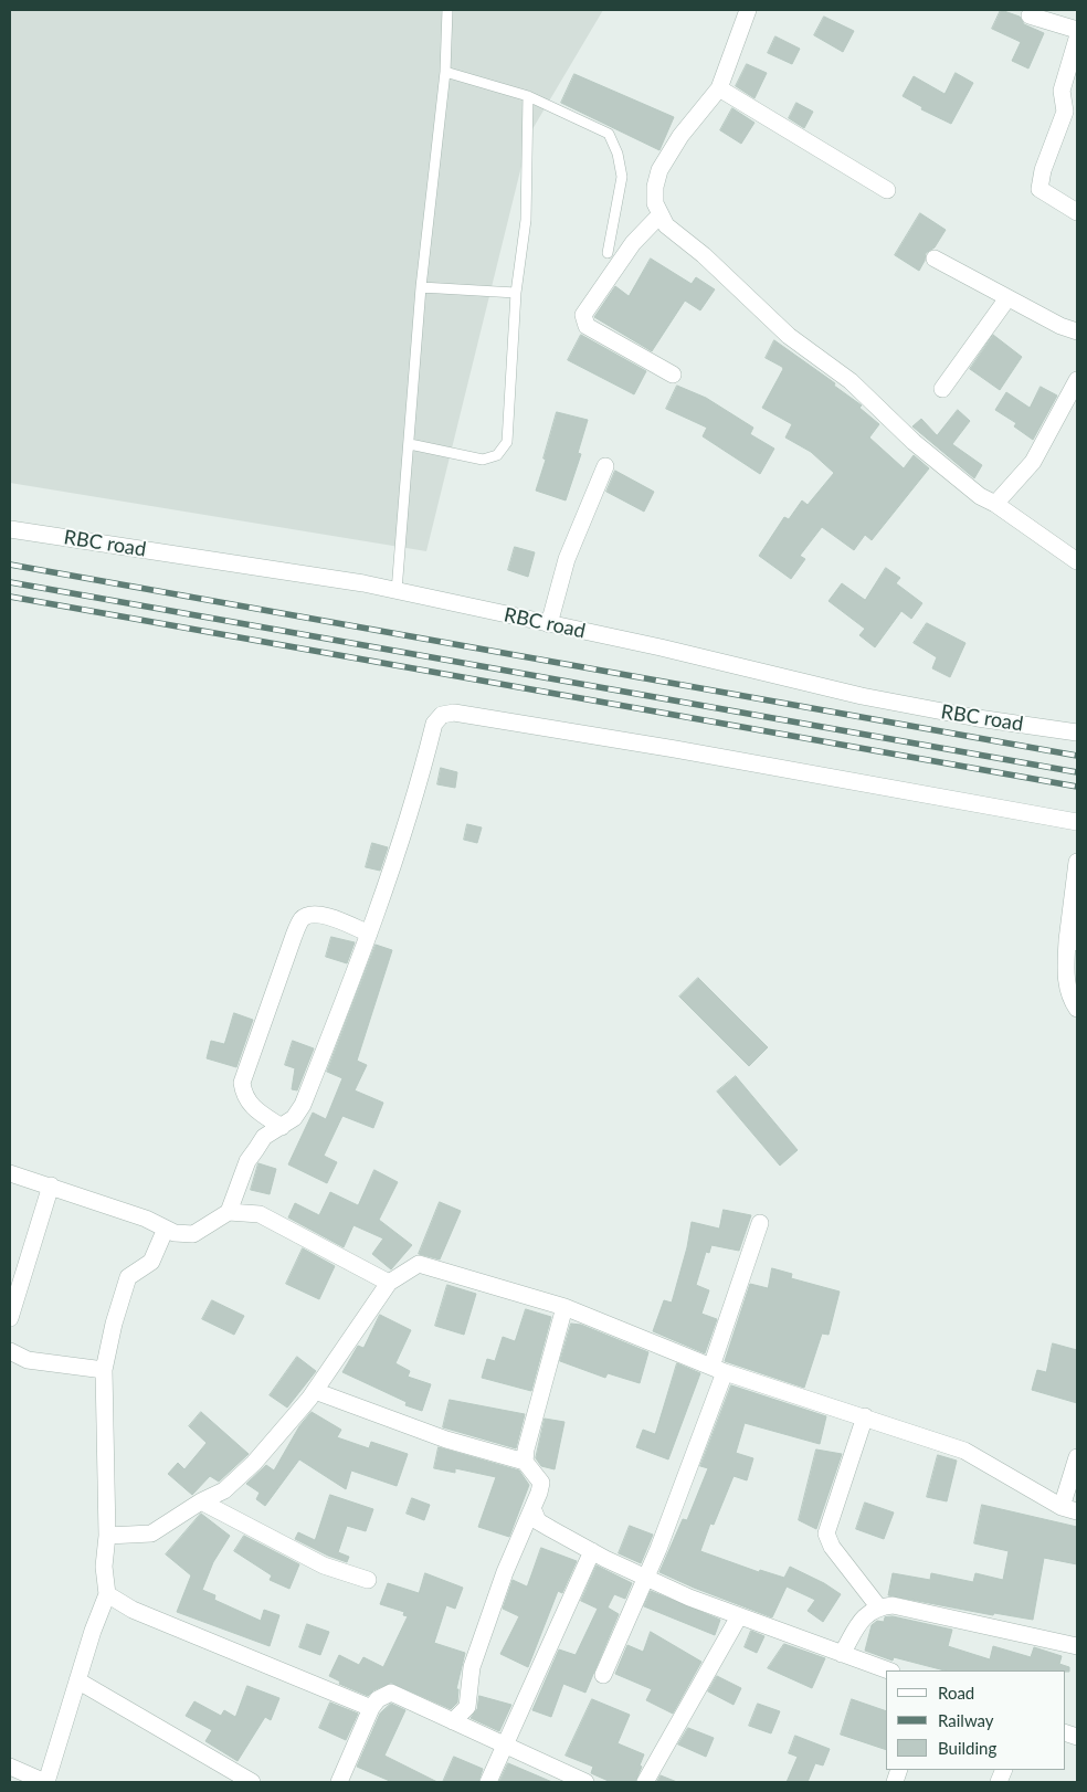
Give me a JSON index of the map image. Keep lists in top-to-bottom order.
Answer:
{
  "streets": {
    "street": ["RBC road"]
  },
  "legend": ["Road", "Railway", "Building"]
}
